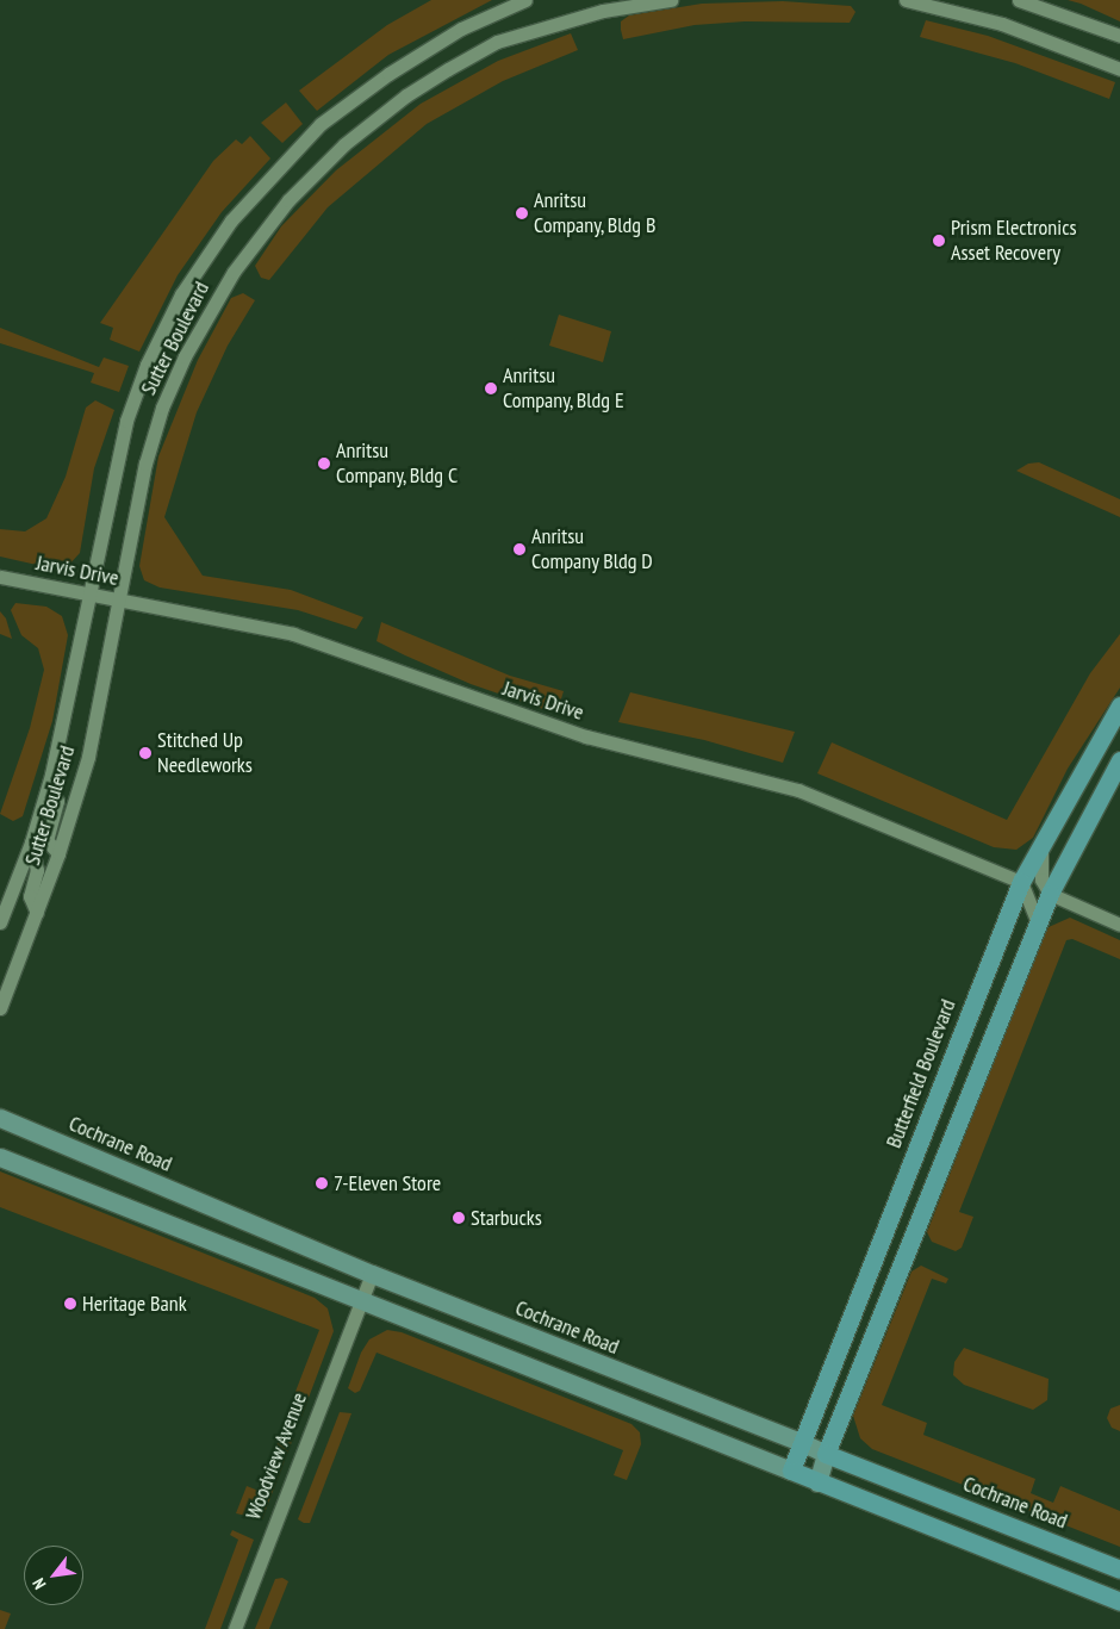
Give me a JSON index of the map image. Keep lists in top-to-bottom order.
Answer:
{
  "streets": {
    "main road": ["Butterfield Boulevard", "Cochrane Road"],
    "street": ["Sutter Boulevard", "Jarvis Drive", "Woodview Avenue"]
  },
  "crossings": [
    ["Sutter Boulevard", "Jarvis Drive"],
    ["Jarvis Drive", "Butterfield Boulevard"],
    ["Butterfield Boulevard", "Cochrane Road"],
    ["Cochrane Road", "Woodview Avenue"]
  ],
  "places": [
    "Anritsu Company, Bldg B",
    "Prism Electronics Asset Recovery",
    "Anritsu Company, Bldg E",
    "Anritsu Company, Bldg C",
    "Anritsu Company Bldg D",
    "Stitched Up Needleworks",
    "7-Eleven Store",
    "Starbucks",
    "Heritage Bank"
  ],
  "north": "bottom left"
}
